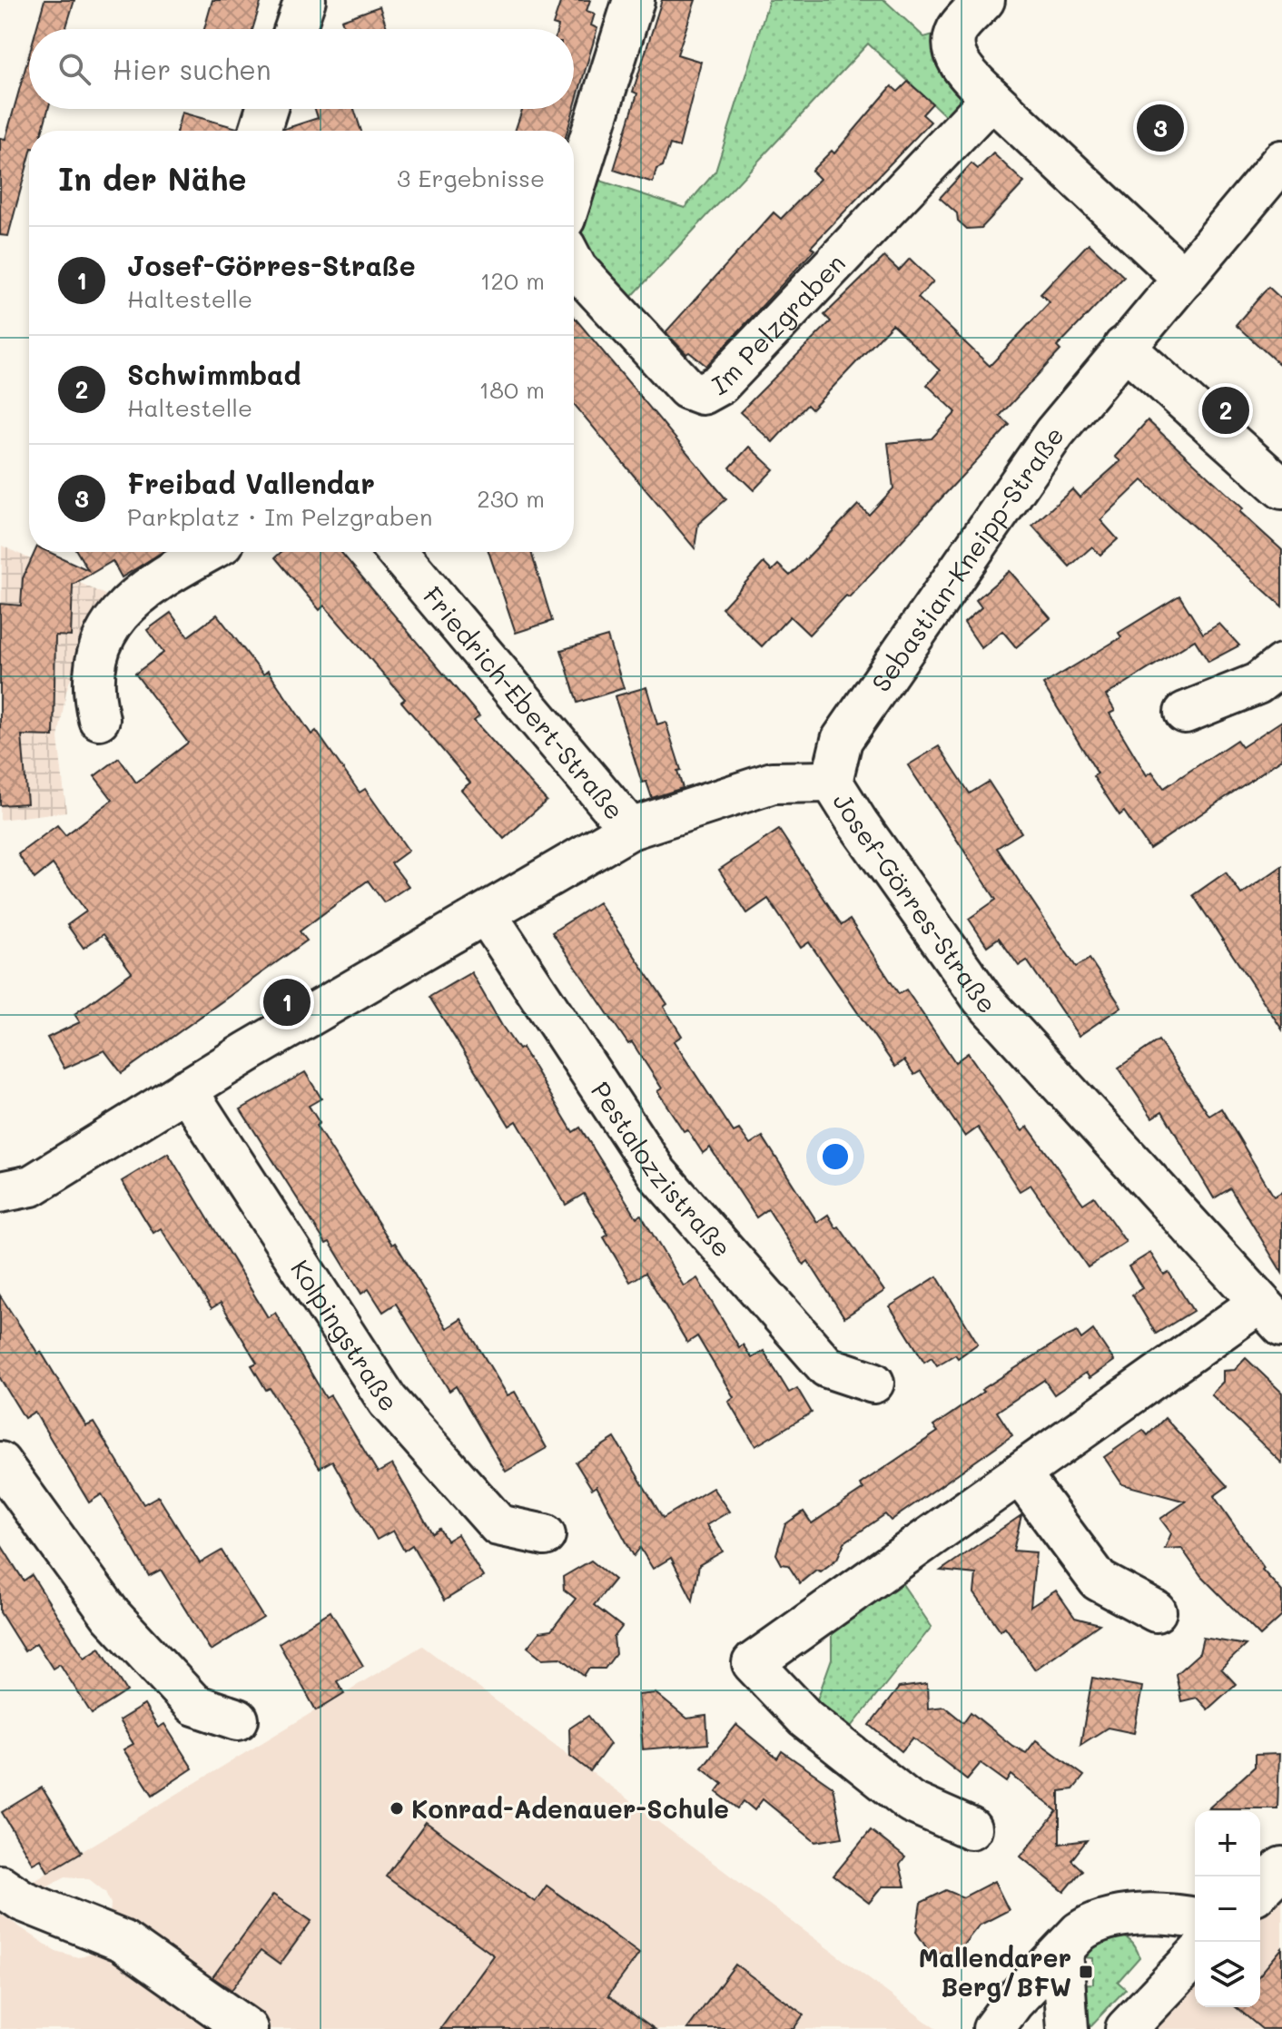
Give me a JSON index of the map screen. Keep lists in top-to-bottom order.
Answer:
{
  "streets": {
    "street": [
      "Im Pelzgraben",
      "Sebastian-Kneipp-Straße",
      "Friedrich-Ebert-Straße",
      "Josef-Görres-Straße",
      "Pestalozzistraße",
      "Kolpingstraße"
    ]
  },
  "crossings": [
    ["Sebastian-Kneipp-Straße", "Josef-Görres-Straße"],
    ["Friedrich-Ebert-Straße", "Josef-Görres-Straße"],
    ["Josef-Görres-Straße", "Pestalozzistraße"],
    ["Josef-Görres-Straße", "Kolpingstraße"]
  ],
  "places": {
    "other": ["Konrad-Adenauer-Schule"],
    "transit": ["Mallendarer Berg/BFW"]
  },
  "page": {
    "search": "Hier suchen",
    "pins": ["3", "2", "1"],
    "heading": ["In der Nähe", "3 Ergebnisse"],
    "list": [
      {
        "mark": "1",
        "name": "Josef-Görres-Straße",
        "note": "Haltestelle",
        "value": "120 m"
      },
      {
        "mark": "2",
        "name": "Schwimmbad",
        "note": "Haltestelle",
        "value": "180 m"
      },
      {
        "mark": "3",
        "name": "Freibad Vallendar",
        "note": "Parkplatz · Im Pelzgraben",
        "value": "230 m"
      }
    ],
    "map_buttons": ["+", "−"]
  }
}
